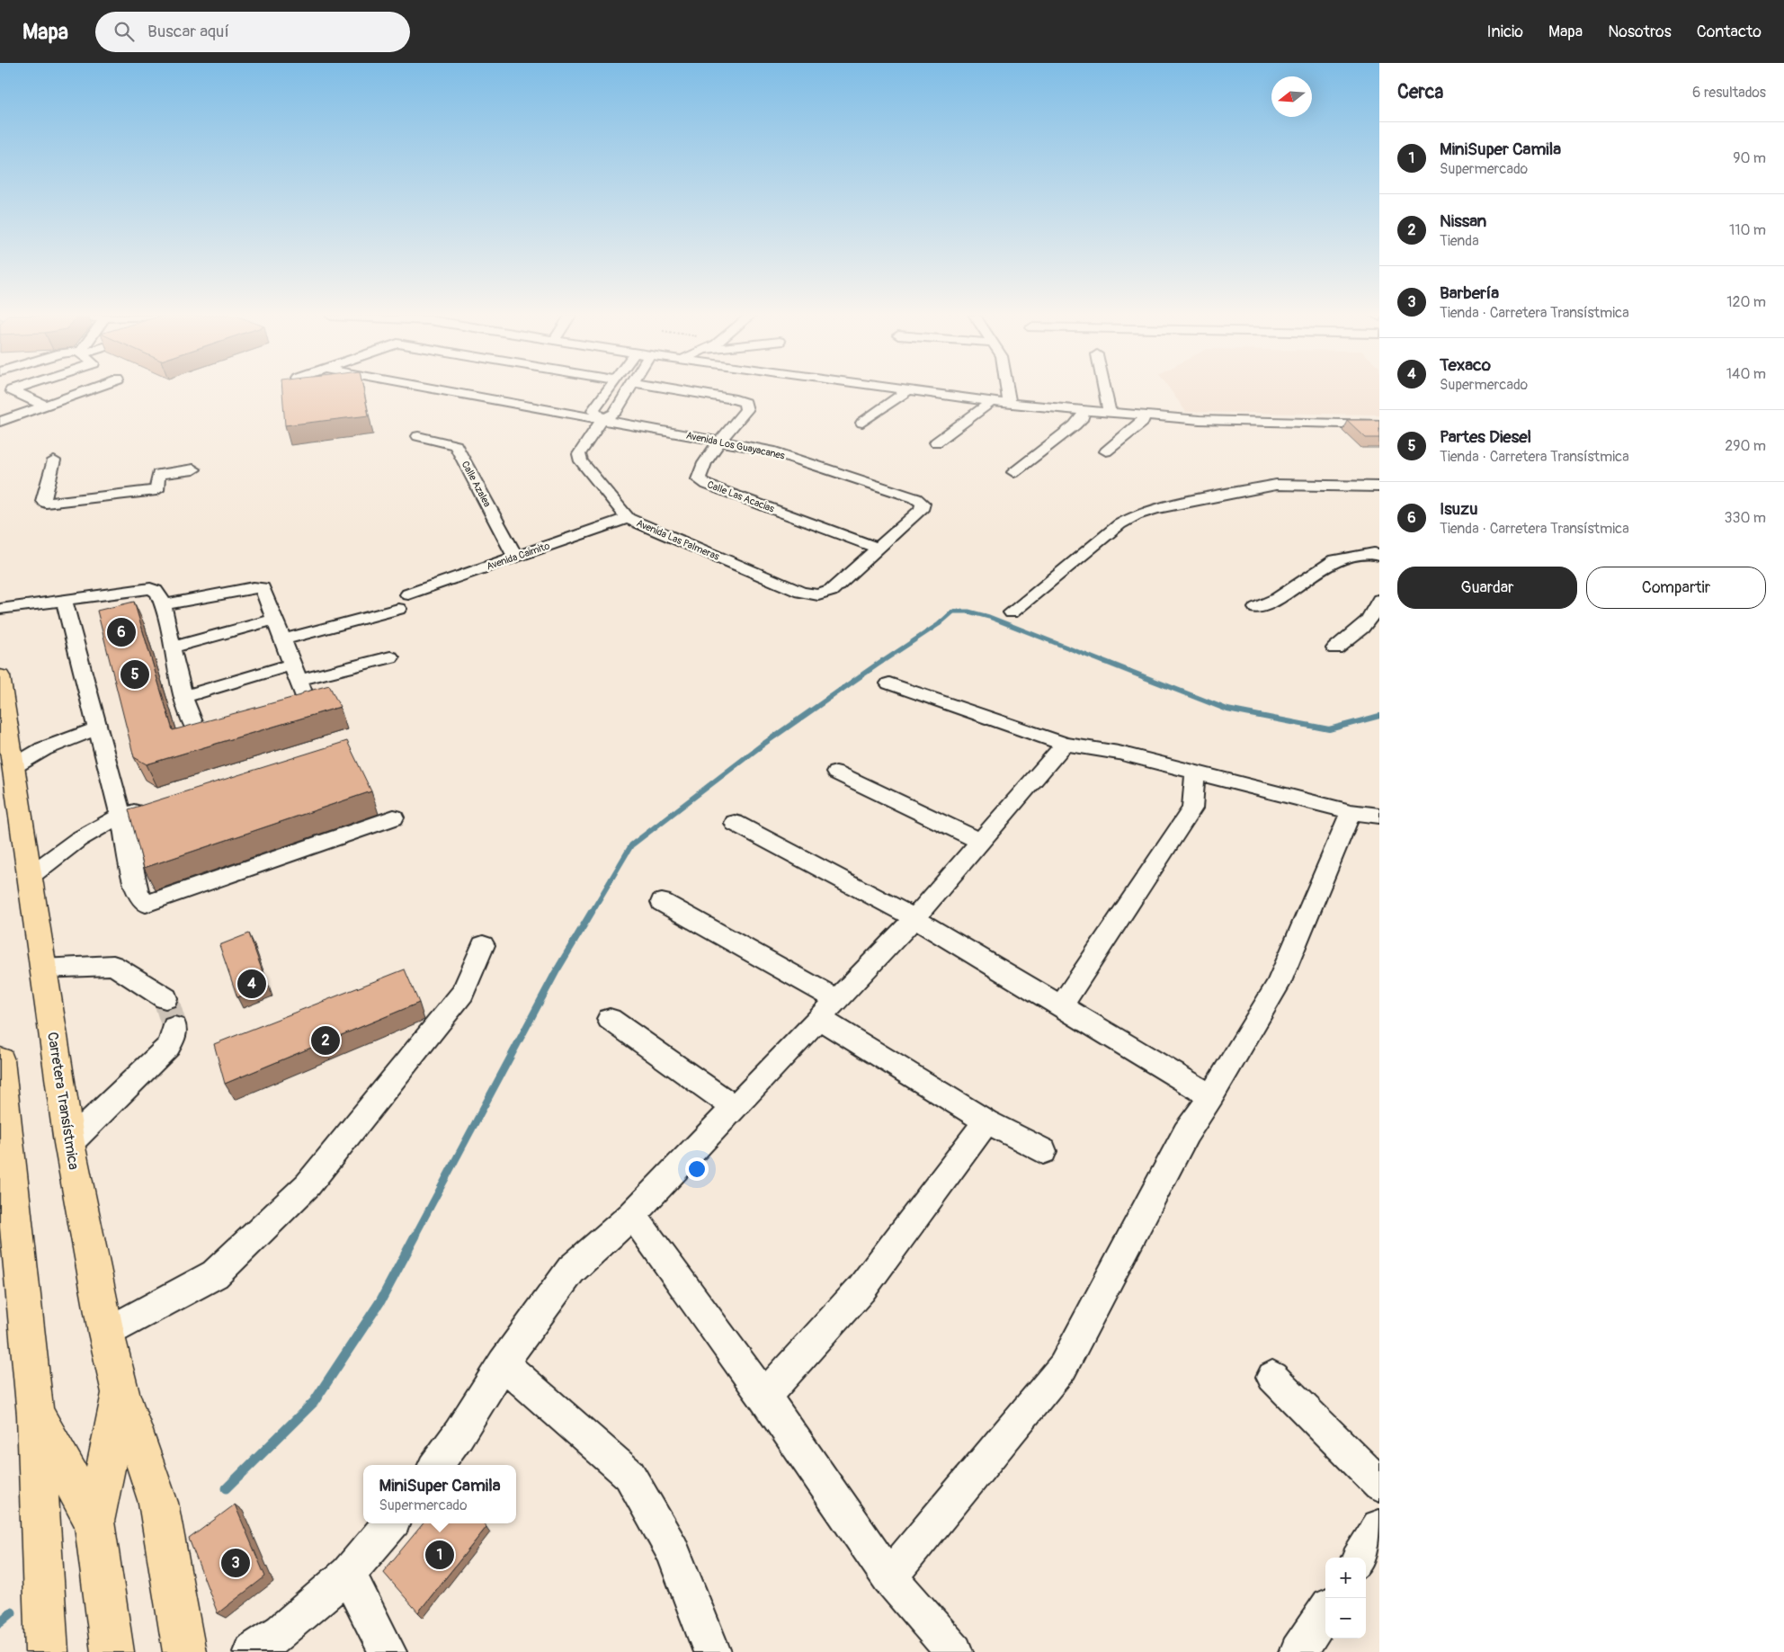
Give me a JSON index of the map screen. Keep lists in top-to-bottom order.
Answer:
{
  "streets": {
    "main road": ["Carretera Transístmica"],
    "street": [
      "Avenida Los Guayacanes",
      "Calle Azalea",
      "Calle Las Acacias",
      "Avenida Las Palmeras",
      "Avenida Caimito"
    ]
  },
  "crossings": [
    ["Avenida Los Guayacanes", "Calle Las Acacias"],
    ["Avenida Los Guayacanes", "Avenida Las Palmeras"],
    ["Calle Azalea", "Avenida Caimito"],
    ["Avenida Las Palmeras", "Avenida Caimito"]
  ],
  "north": "left",
  "page": {
    "header": "Mapa",
    "search": "Buscar aquí",
    "nav": [
      "Inicio",
      "Mapa",
      "Nosotros",
      "Contacto"
    ],
    "heading": ["Cerca", "6 resultados"],
    "list": [
      {
        "mark": "1",
        "name": "MiniSuper Camila",
        "note": "Supermercado",
        "value": "90 m"
      },
      {
        "mark": "2",
        "name": "Nissan",
        "note": "Tienda",
        "value": "110 m"
      },
      {
        "mark": "3",
        "name": "Barbería",
        "note": "Tienda · Carretera Transístmica",
        "value": "120 m"
      },
      {
        "mark": "4",
        "name": "Texaco",
        "note": "Supermercado",
        "value": "140 m"
      },
      {
        "mark": "5",
        "name": "Partes Diesel",
        "note": "Tienda · Carretera Transístmica",
        "value": "290 m"
      },
      {
        "mark": "6",
        "name": "Isuzu",
        "note": "Tienda · Carretera Transístmica",
        "value": "330 m"
      }
    ],
    "buttons": ["Guardar", "Compartir"],
    "pins": [
      "6",
      "5",
      "4",
      "2",
      "1",
      "3"
    ],
    "popup": ["MiniSuper Camila", "Supermercado"],
    "map_buttons": ["+", "−"]
  }
}
